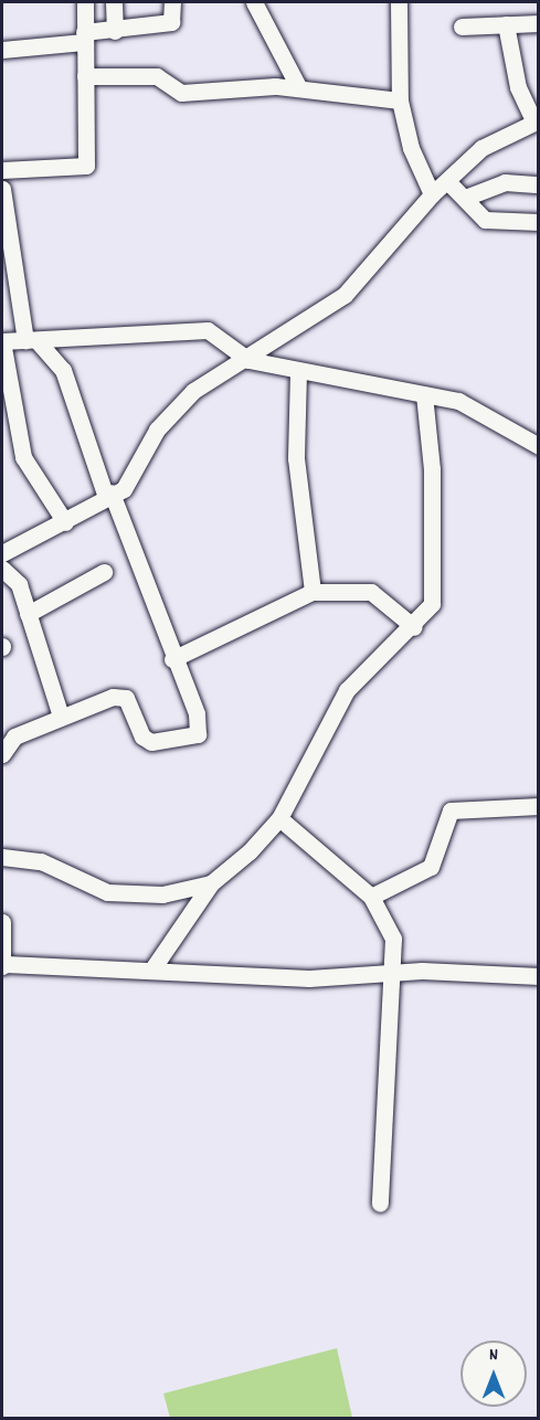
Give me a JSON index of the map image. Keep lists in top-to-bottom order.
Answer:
{
  "north": "top"
}
